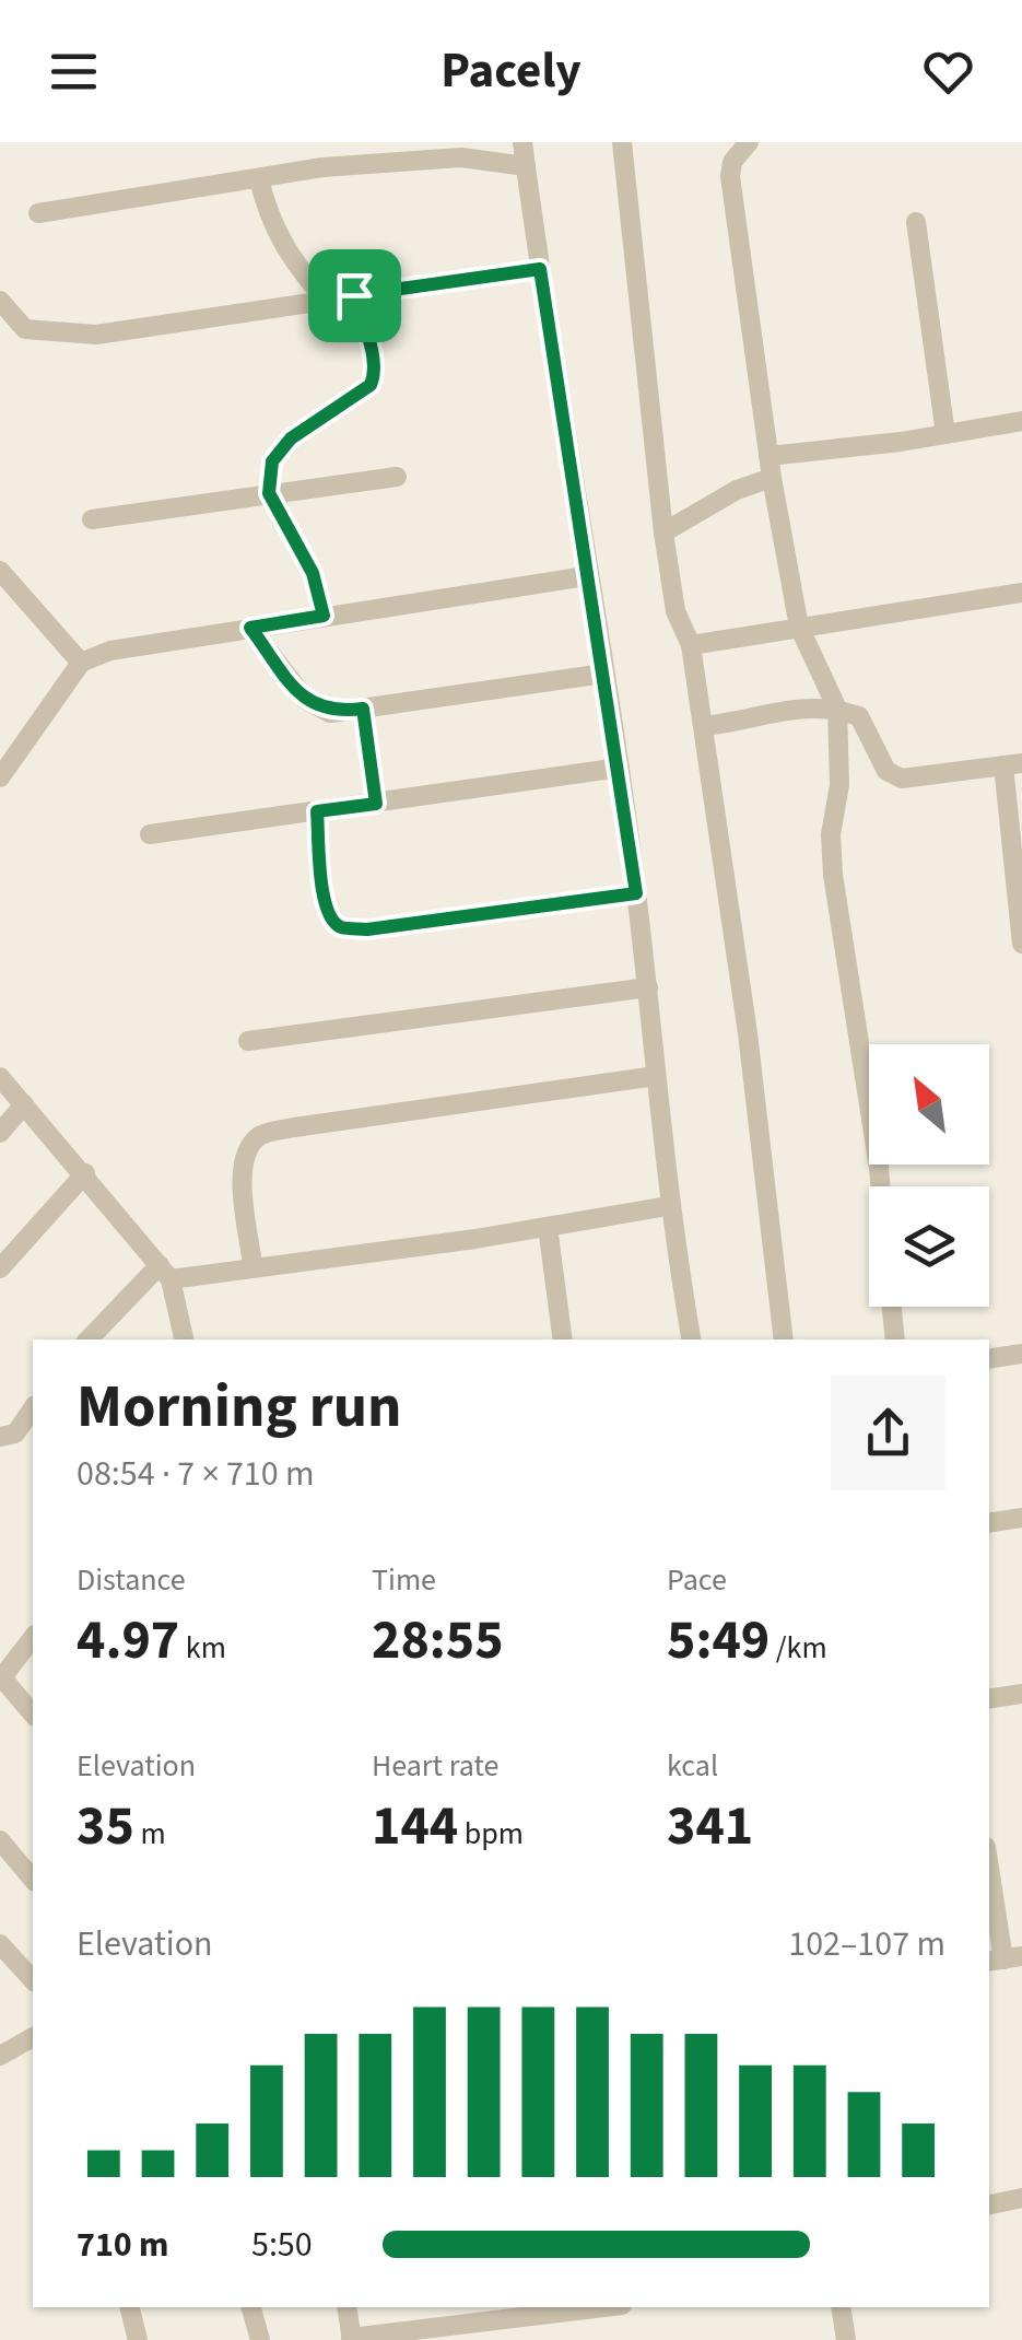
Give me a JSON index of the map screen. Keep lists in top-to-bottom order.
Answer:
{
  "north": "top left",
  "page": {
    "header": "Pacely",
    "heading": ["Morning run", "08:54 · 7 × 710 m"],
    "stats": [
      ["Distance", "4.97 km"],
      ["Time", "28:55"],
      ["Pace", "5:49 /km"],
      ["Elevation", "35 m"],
      ["Heart rate", "144 bpm"],
      ["kcal", "341"]
    ],
    "chart": ["Elevation", "102–107 m"],
    "list": [
      {
        "name": "710 m",
        "note": "5:50"
      }
    ]
  }
}
